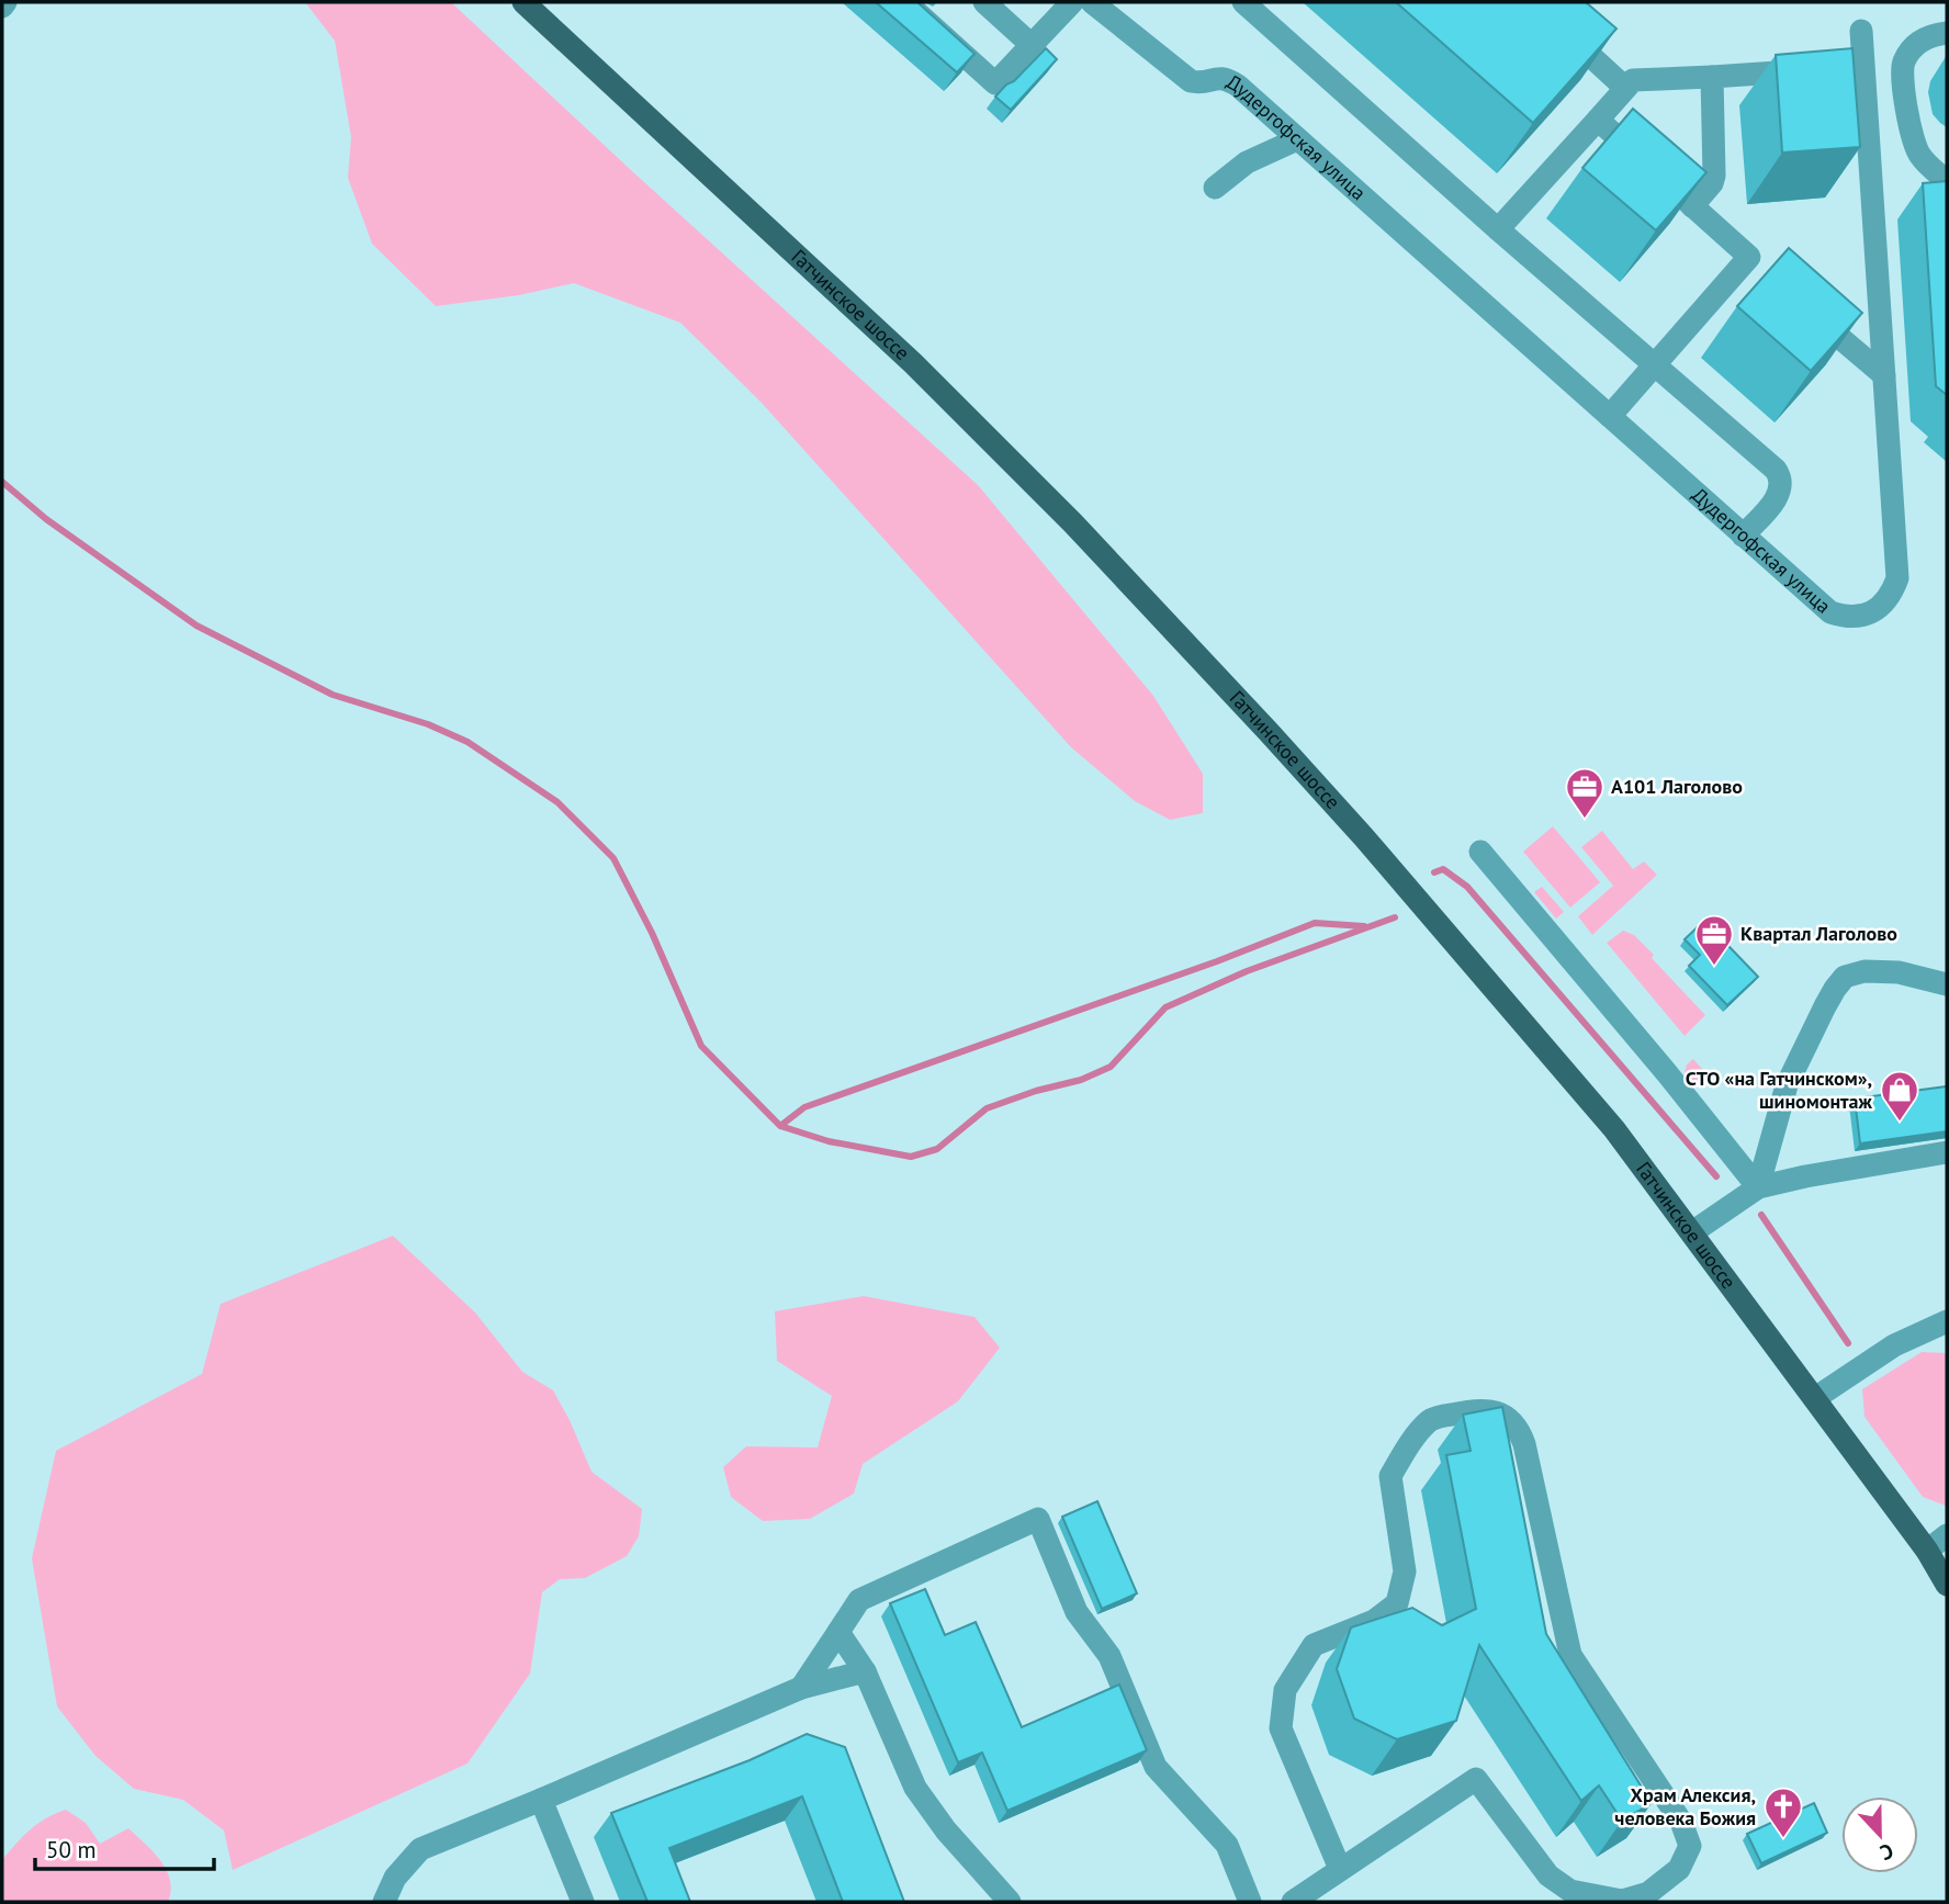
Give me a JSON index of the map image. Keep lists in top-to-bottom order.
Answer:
{
  "streets": {
    "main road": ["Гатчинское шоссе"],
    "lane": ["Дудергофская улица"]
  },
  "places": {
    "office": ["А101 Лаголово", "Квартал Лаголово"],
    "shop": ["СТО «на Гатчинском», шиномонтаж"],
    "church": ["Храм Алексия, человека Божия"]
  },
  "scale_bar": "50 m",
  "north": "bottom"
}
